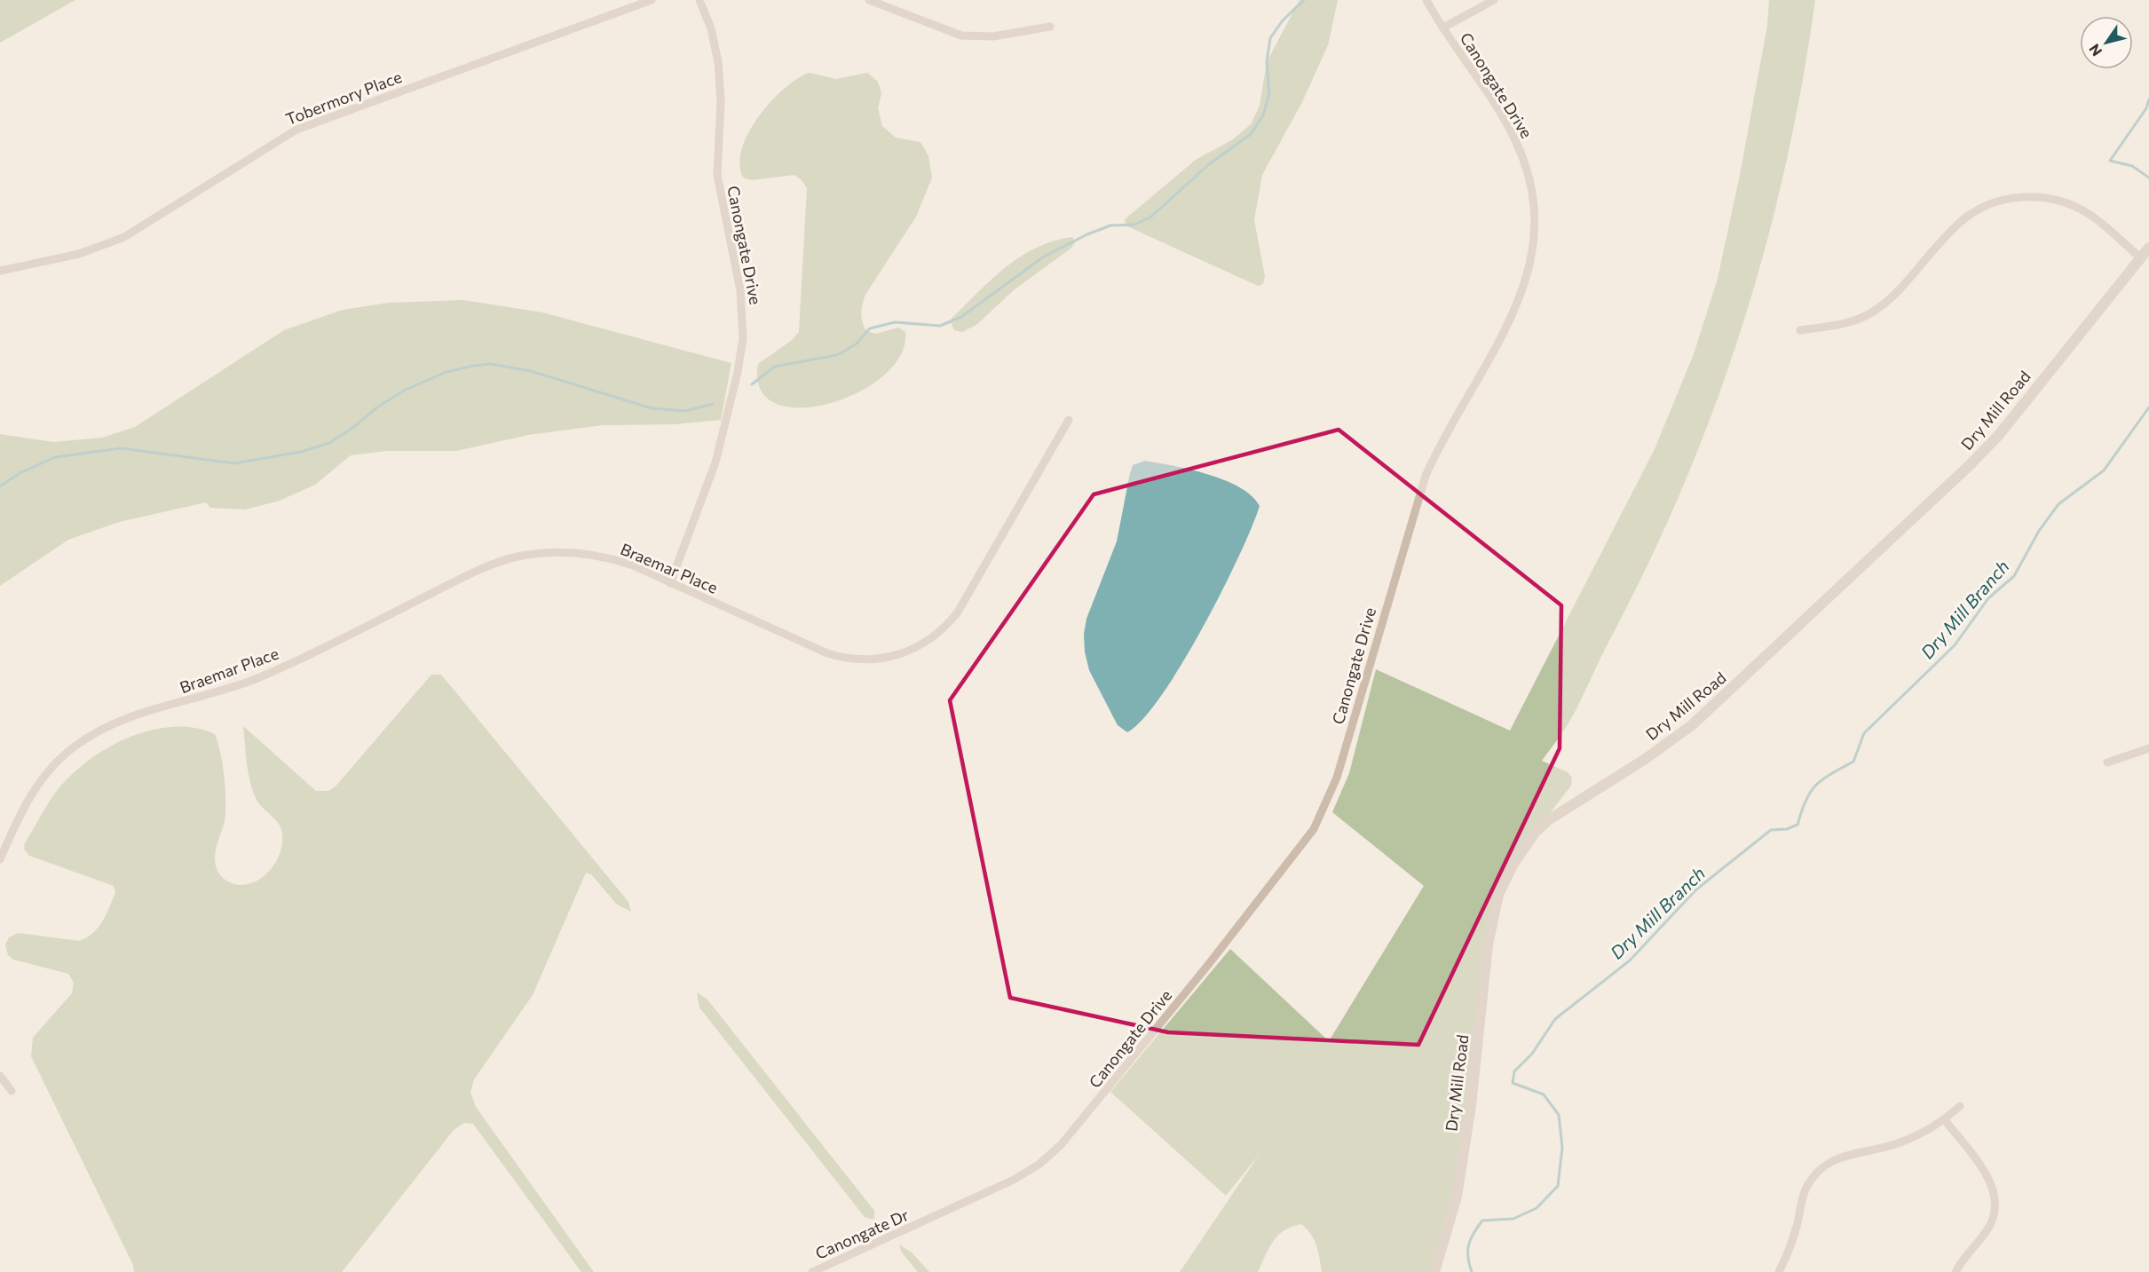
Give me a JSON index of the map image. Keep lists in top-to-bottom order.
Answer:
{
  "streets": {
    "street": [
      "Canongate Drive",
      "Tobermory Place",
      "Dry Mill Road",
      "Braemar Place",
      "Canongate Dr"
    ]
  },
  "crossings": [
    ["Canongate Drive", "Braemar Place"],
    ["Canongate Drive", "Canongate Dr"]
  ],
  "water": ["Dry Mill Branch"],
  "north": "bottom left"
}
